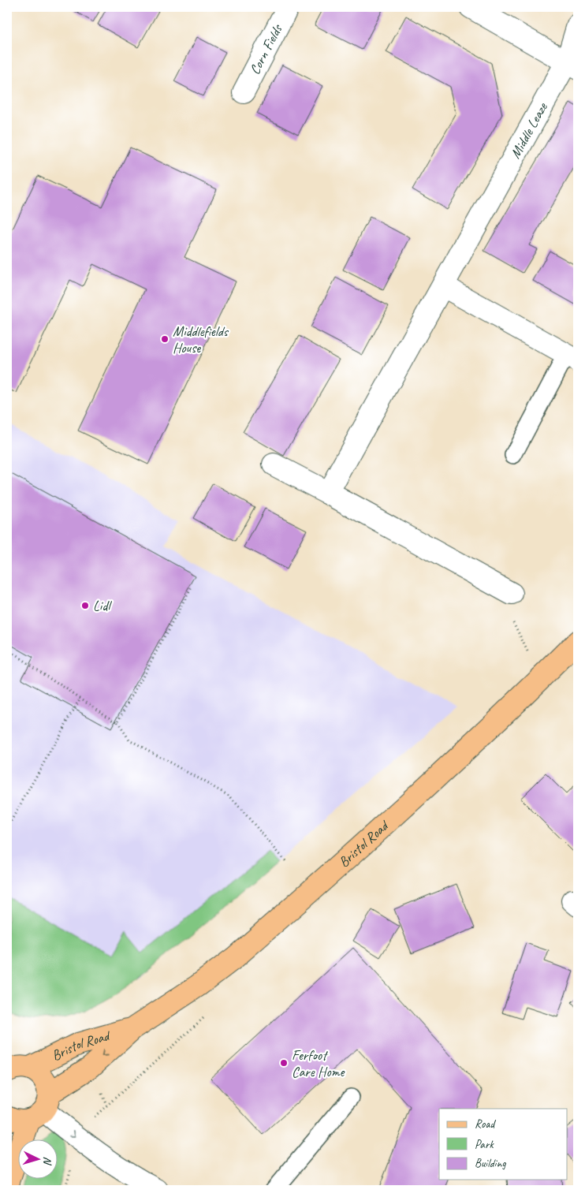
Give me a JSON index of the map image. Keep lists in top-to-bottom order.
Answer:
{
  "streets": {
    "main road": ["Bristol Road"],
    "street": ["Corn Fields", "Middle Leaze"]
  },
  "places": ["Middlefields House", "Lidl", "Ferfoot Care Home"],
  "legend": ["Road", "Park", "Building"],
  "north": "right"
}
